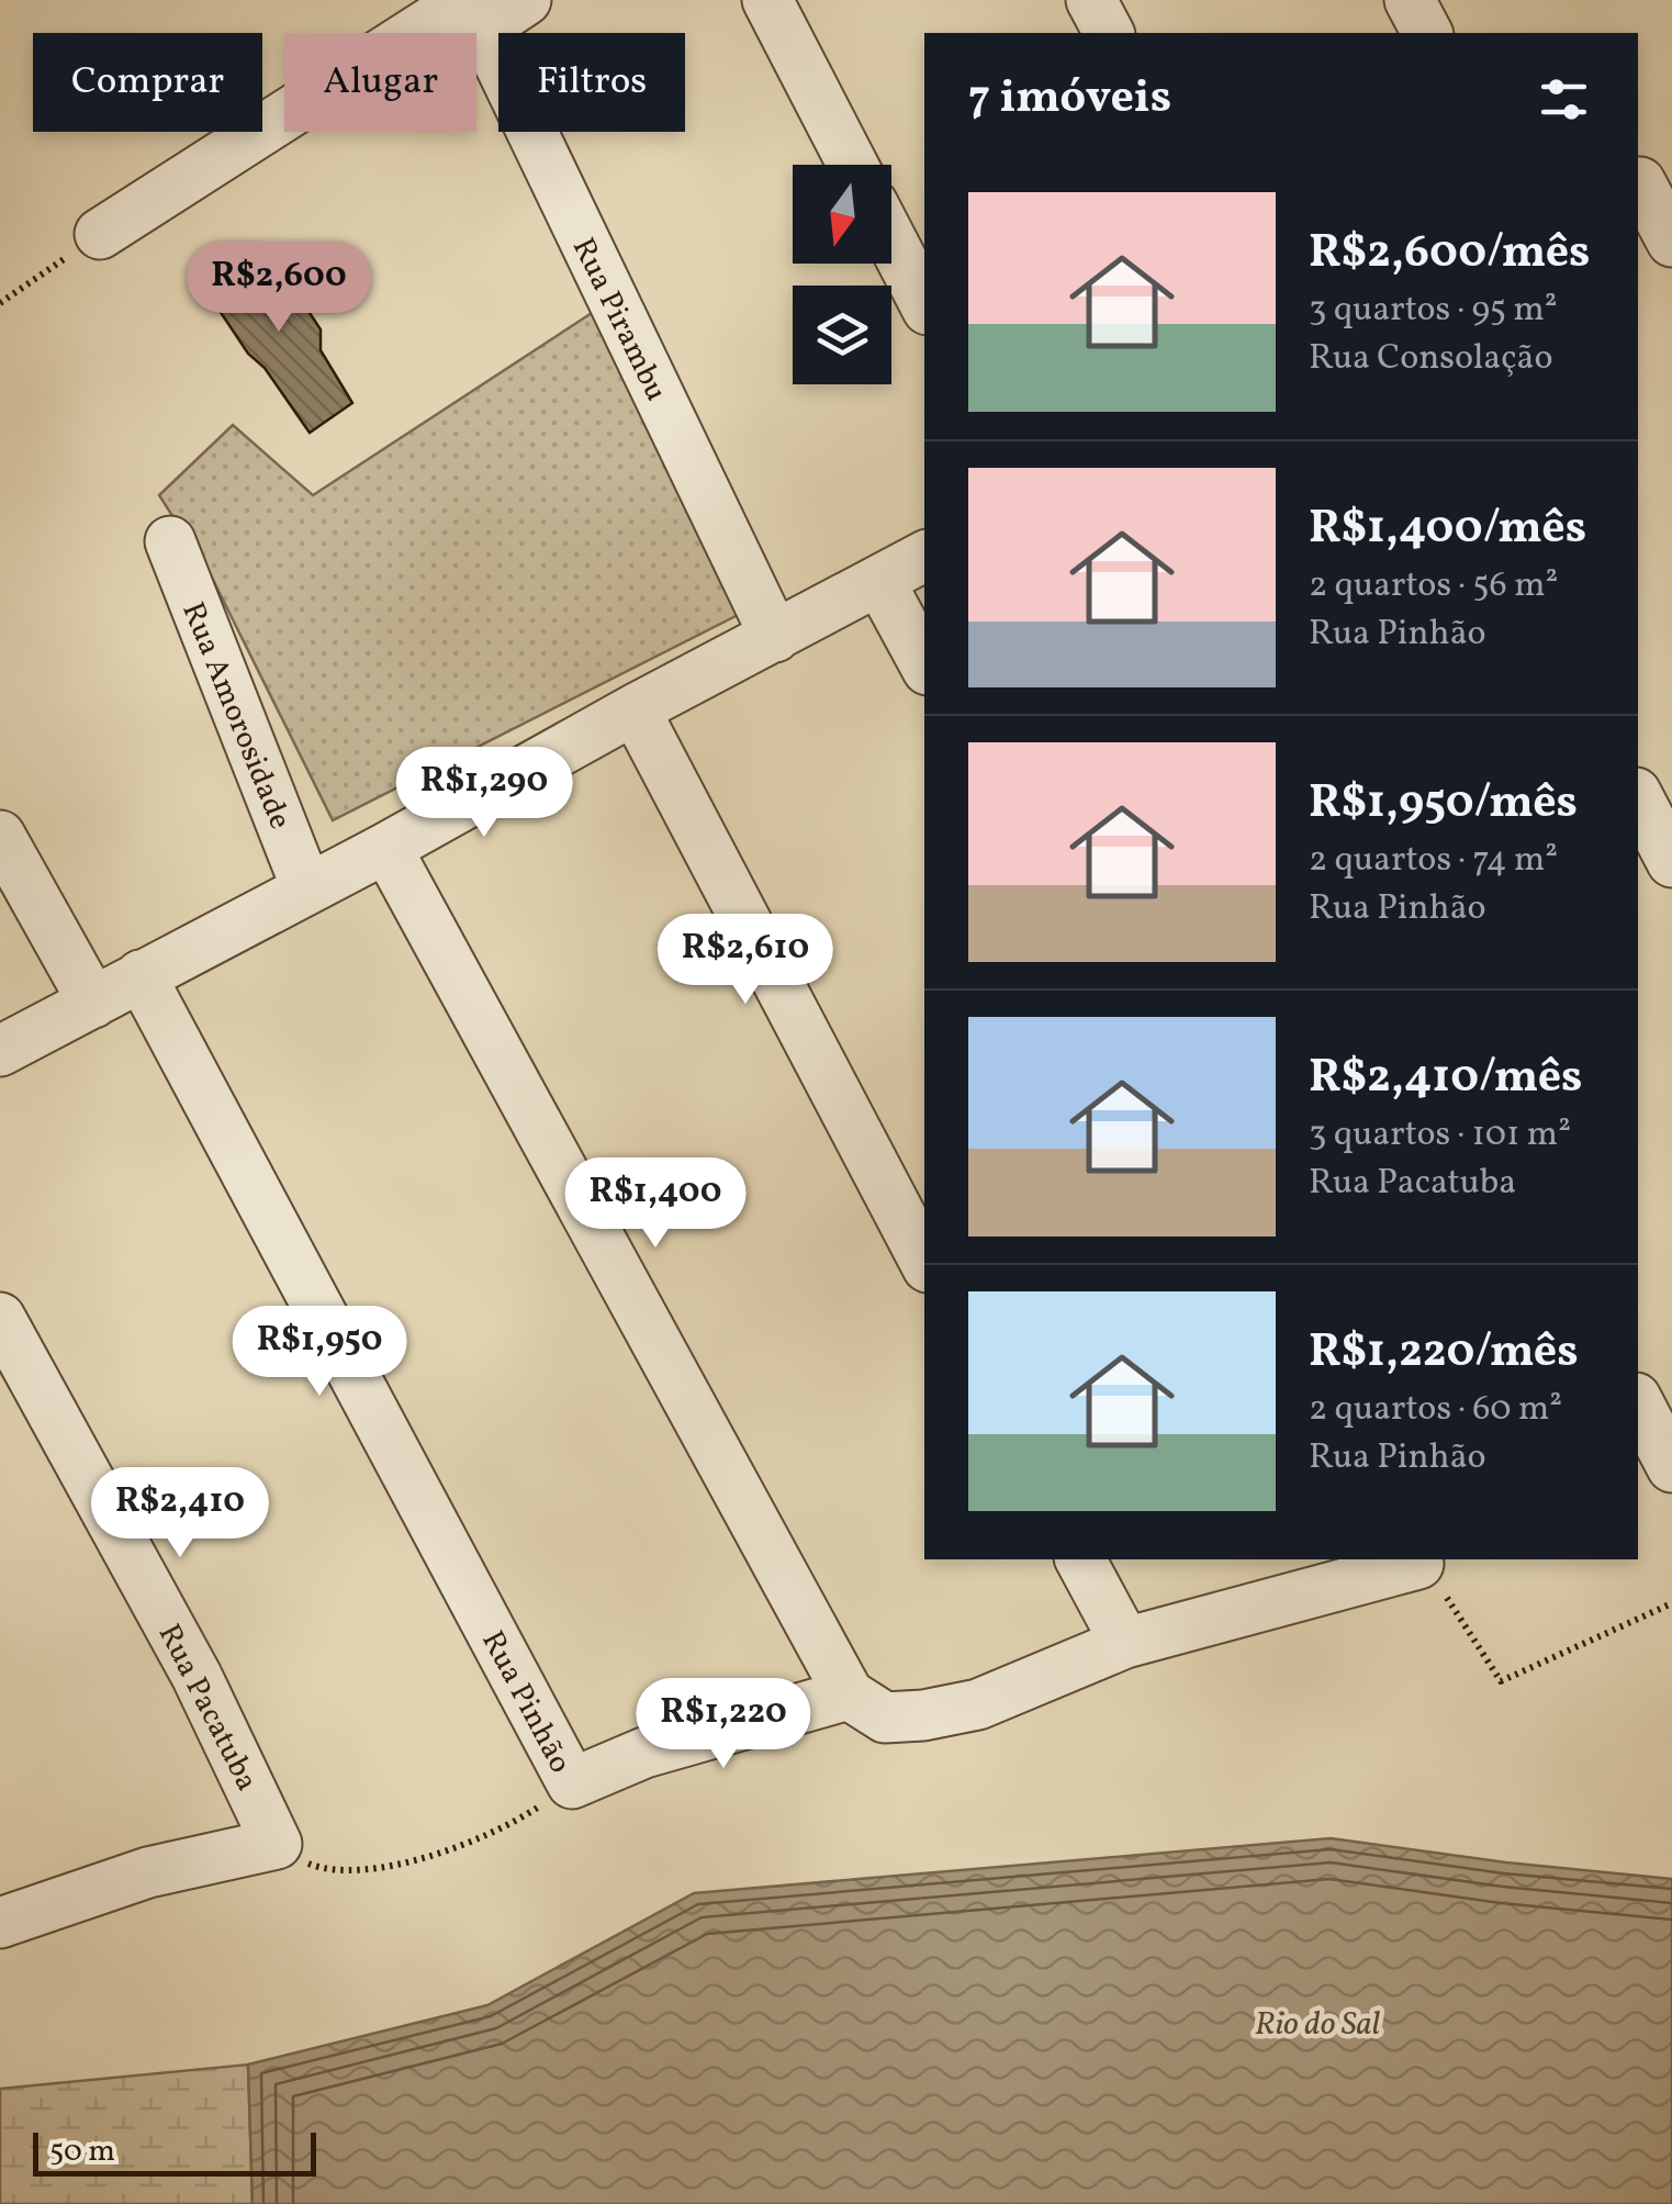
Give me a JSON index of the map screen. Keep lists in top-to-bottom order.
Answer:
{
  "streets": {
    "street": [
      "Rua Pirambu",
      "Rua Amorosidade",
      "Rua Pinhão",
      "Rua Pacatuba"
    ]
  },
  "water": ["Rio do Sal"],
  "scale_bar": "50 m",
  "north": "bottom",
  "page": {
    "chip": ["Comprar", "Alugar", "Filtros"],
    "heading": "7 imóveis",
    "list": [
      {
        "name": "R$2,600/mês",
        "note": "3 quartos · 95 m² · Rua Consolação"
      },
      {
        "name": "R$1,400/mês",
        "note": "2 quartos · 56 m² · Rua Pinhão"
      },
      {
        "name": "R$1,950/mês",
        "note": "2 quartos · 74 m² · Rua Pinhão"
      },
      {
        "name": "R$2,410/mês",
        "note": "3 quartos · 101 m² · Rua Pacatuba"
      },
      {
        "name": "R$1,220/mês",
        "note": "2 quartos · 60 m² · Rua Pinhão"
      }
    ],
    "price": [
      "R$2,600",
      "R$1,290",
      "R$2,610",
      "R$1,400",
      "R$1,950",
      "R$2,410",
      "R$1,220"
    ],
    "scale": "50 m"
  }
}
